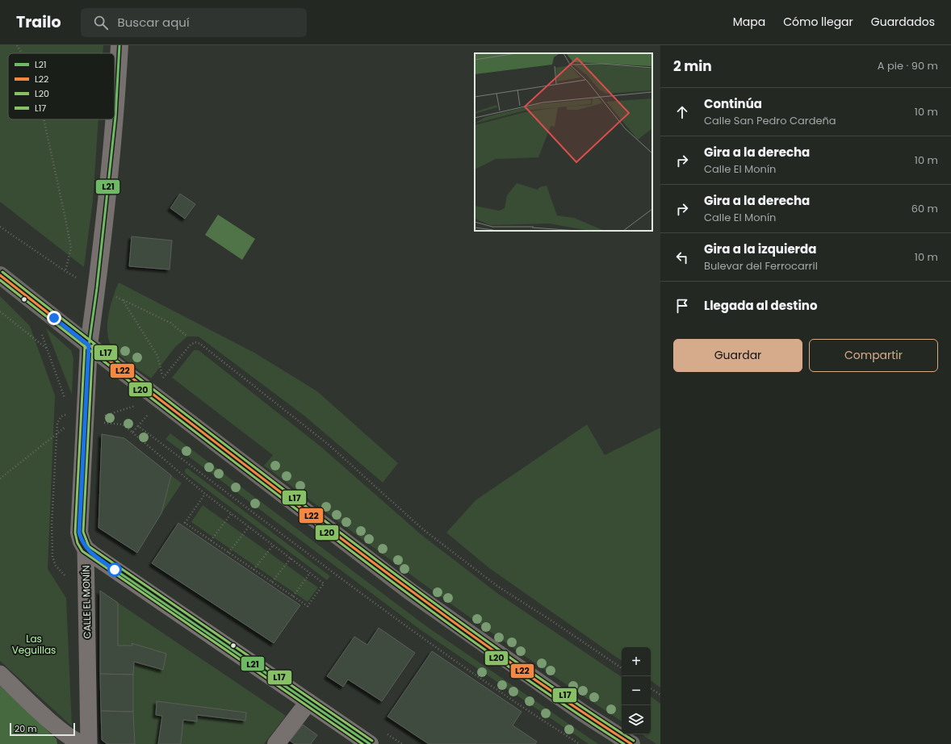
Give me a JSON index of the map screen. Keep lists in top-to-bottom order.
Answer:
{
  "streets": {
    "street": ["CALLE EL MONÍN"]
  },
  "parks": ["Las Veguillas"],
  "lines": [
    "transit line L21",
    "transit line L17",
    "transit line L22",
    "transit line L20"
  ],
  "legend": [
    "L21",
    "L22",
    "L20",
    "L17"
  ],
  "scale_bar": "20 m",
  "page": {
    "header": "Trailo",
    "search": "Buscar aquí",
    "nav": ["Mapa", "Cómo llegar", "Guardados"],
    "heading": ["2 min", "A pie · 90 m"],
    "list": [
      ["Continúa", "Calle San Pedro Cardeña", "10 m"],
      ["Gira a la derecha", "Calle El Monín", "10 m"],
      ["Gira a la derecha", "Calle El Monín", "60 m"],
      ["Gira a la izquierda", "Bulevar del Ferrocarril", "10 m"],
      "Llegada al destino"
    ],
    "buttons": ["Guardar", "Compartir"],
    "map_buttons": ["+", "−"],
    "scale": "20 m"
  }
}
